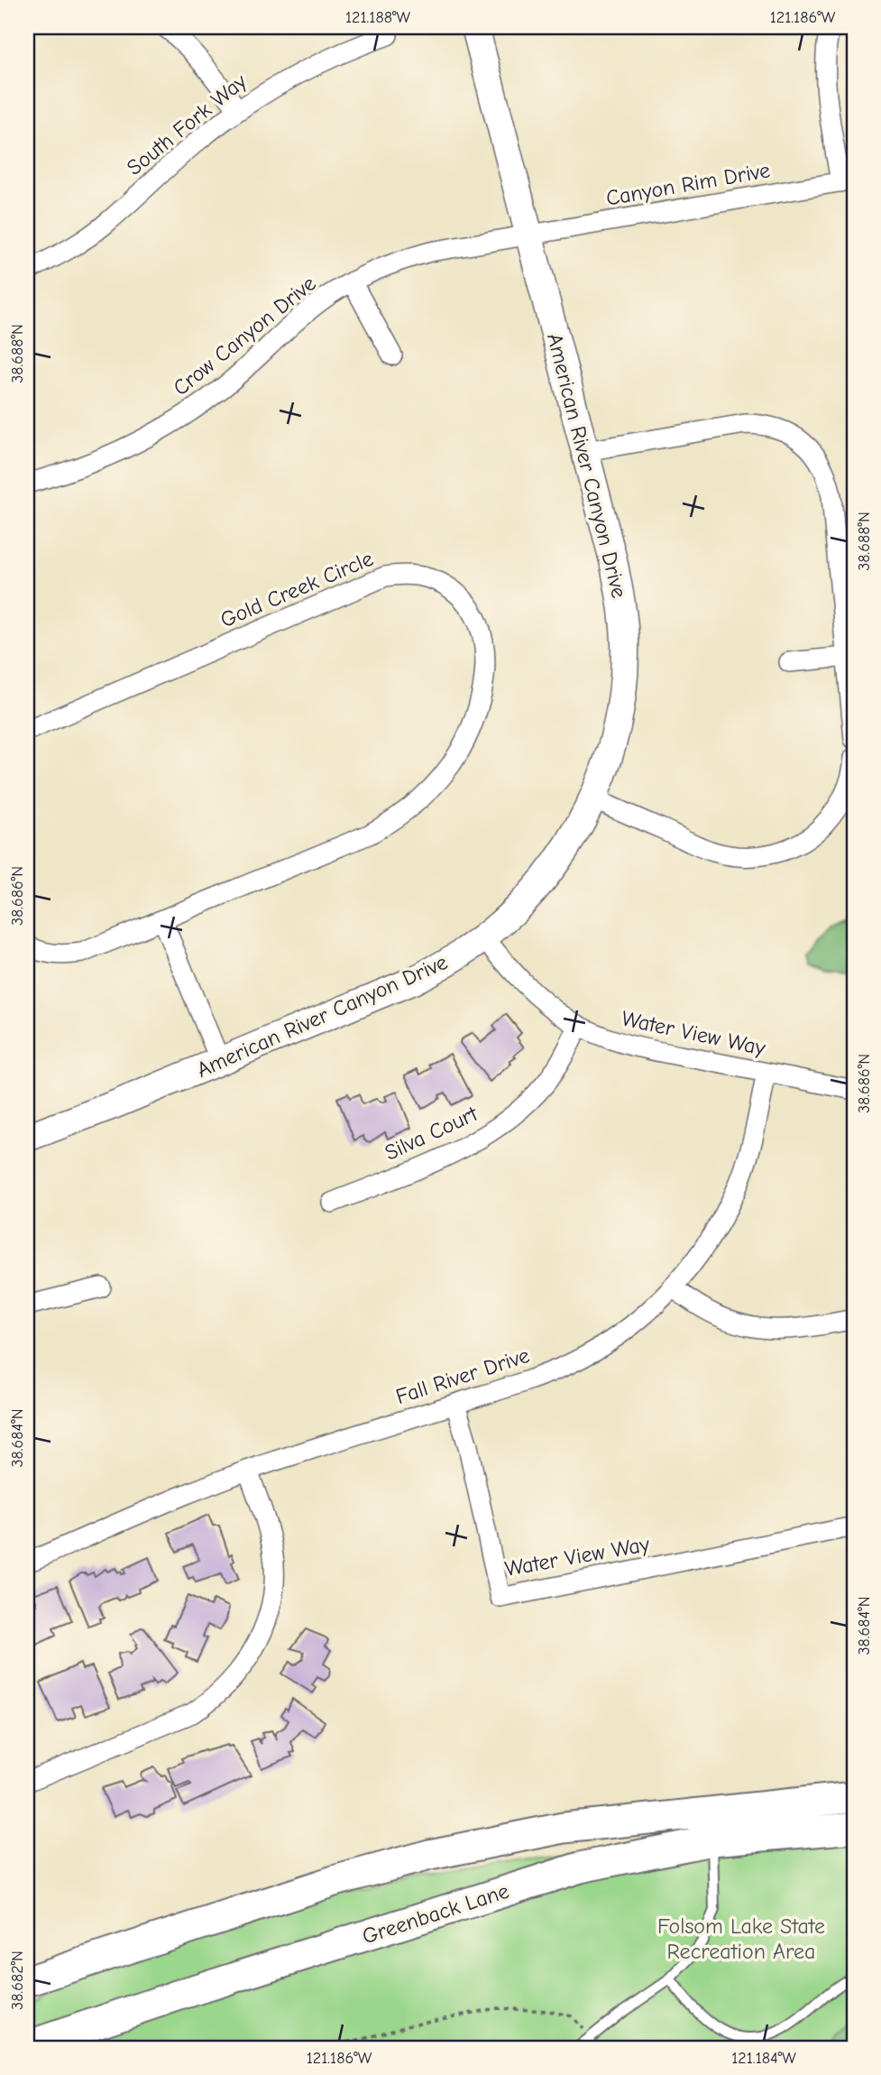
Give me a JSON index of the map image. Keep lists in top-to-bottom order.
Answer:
{
  "streets": {
    "main road": ["American River Canyon Drive", "Greenback Lane"],
    "street": [
      "South Fork Way",
      "Canyon Rim Drive",
      "Crow Canyon Drive",
      "Gold Creek Circle",
      "Water View Way",
      "Silva Court",
      "Fall River Drive"
    ]
  },
  "crossings": [
    ["Canyon Rim Drive", "Crow Canyon Drive"],
    ["Canyon Rim Drive", "American River Canyon Drive"],
    ["Crow Canyon Drive", "American River Canyon Drive"],
    ["American River Canyon Drive", "Water View Way"],
    ["Water View Way", "Silva Court"],
    ["Water View Way", "Fall River Drive"]
  ],
  "parks": ["Folsom Lake State Recreation Area"],
  "coordinates": [
    "121.188°W",
    "121.186°W",
    "38.688°N",
    "38.686°N",
    "38.684°N",
    "38.682°N",
    "121.184°W"
  ]
}
